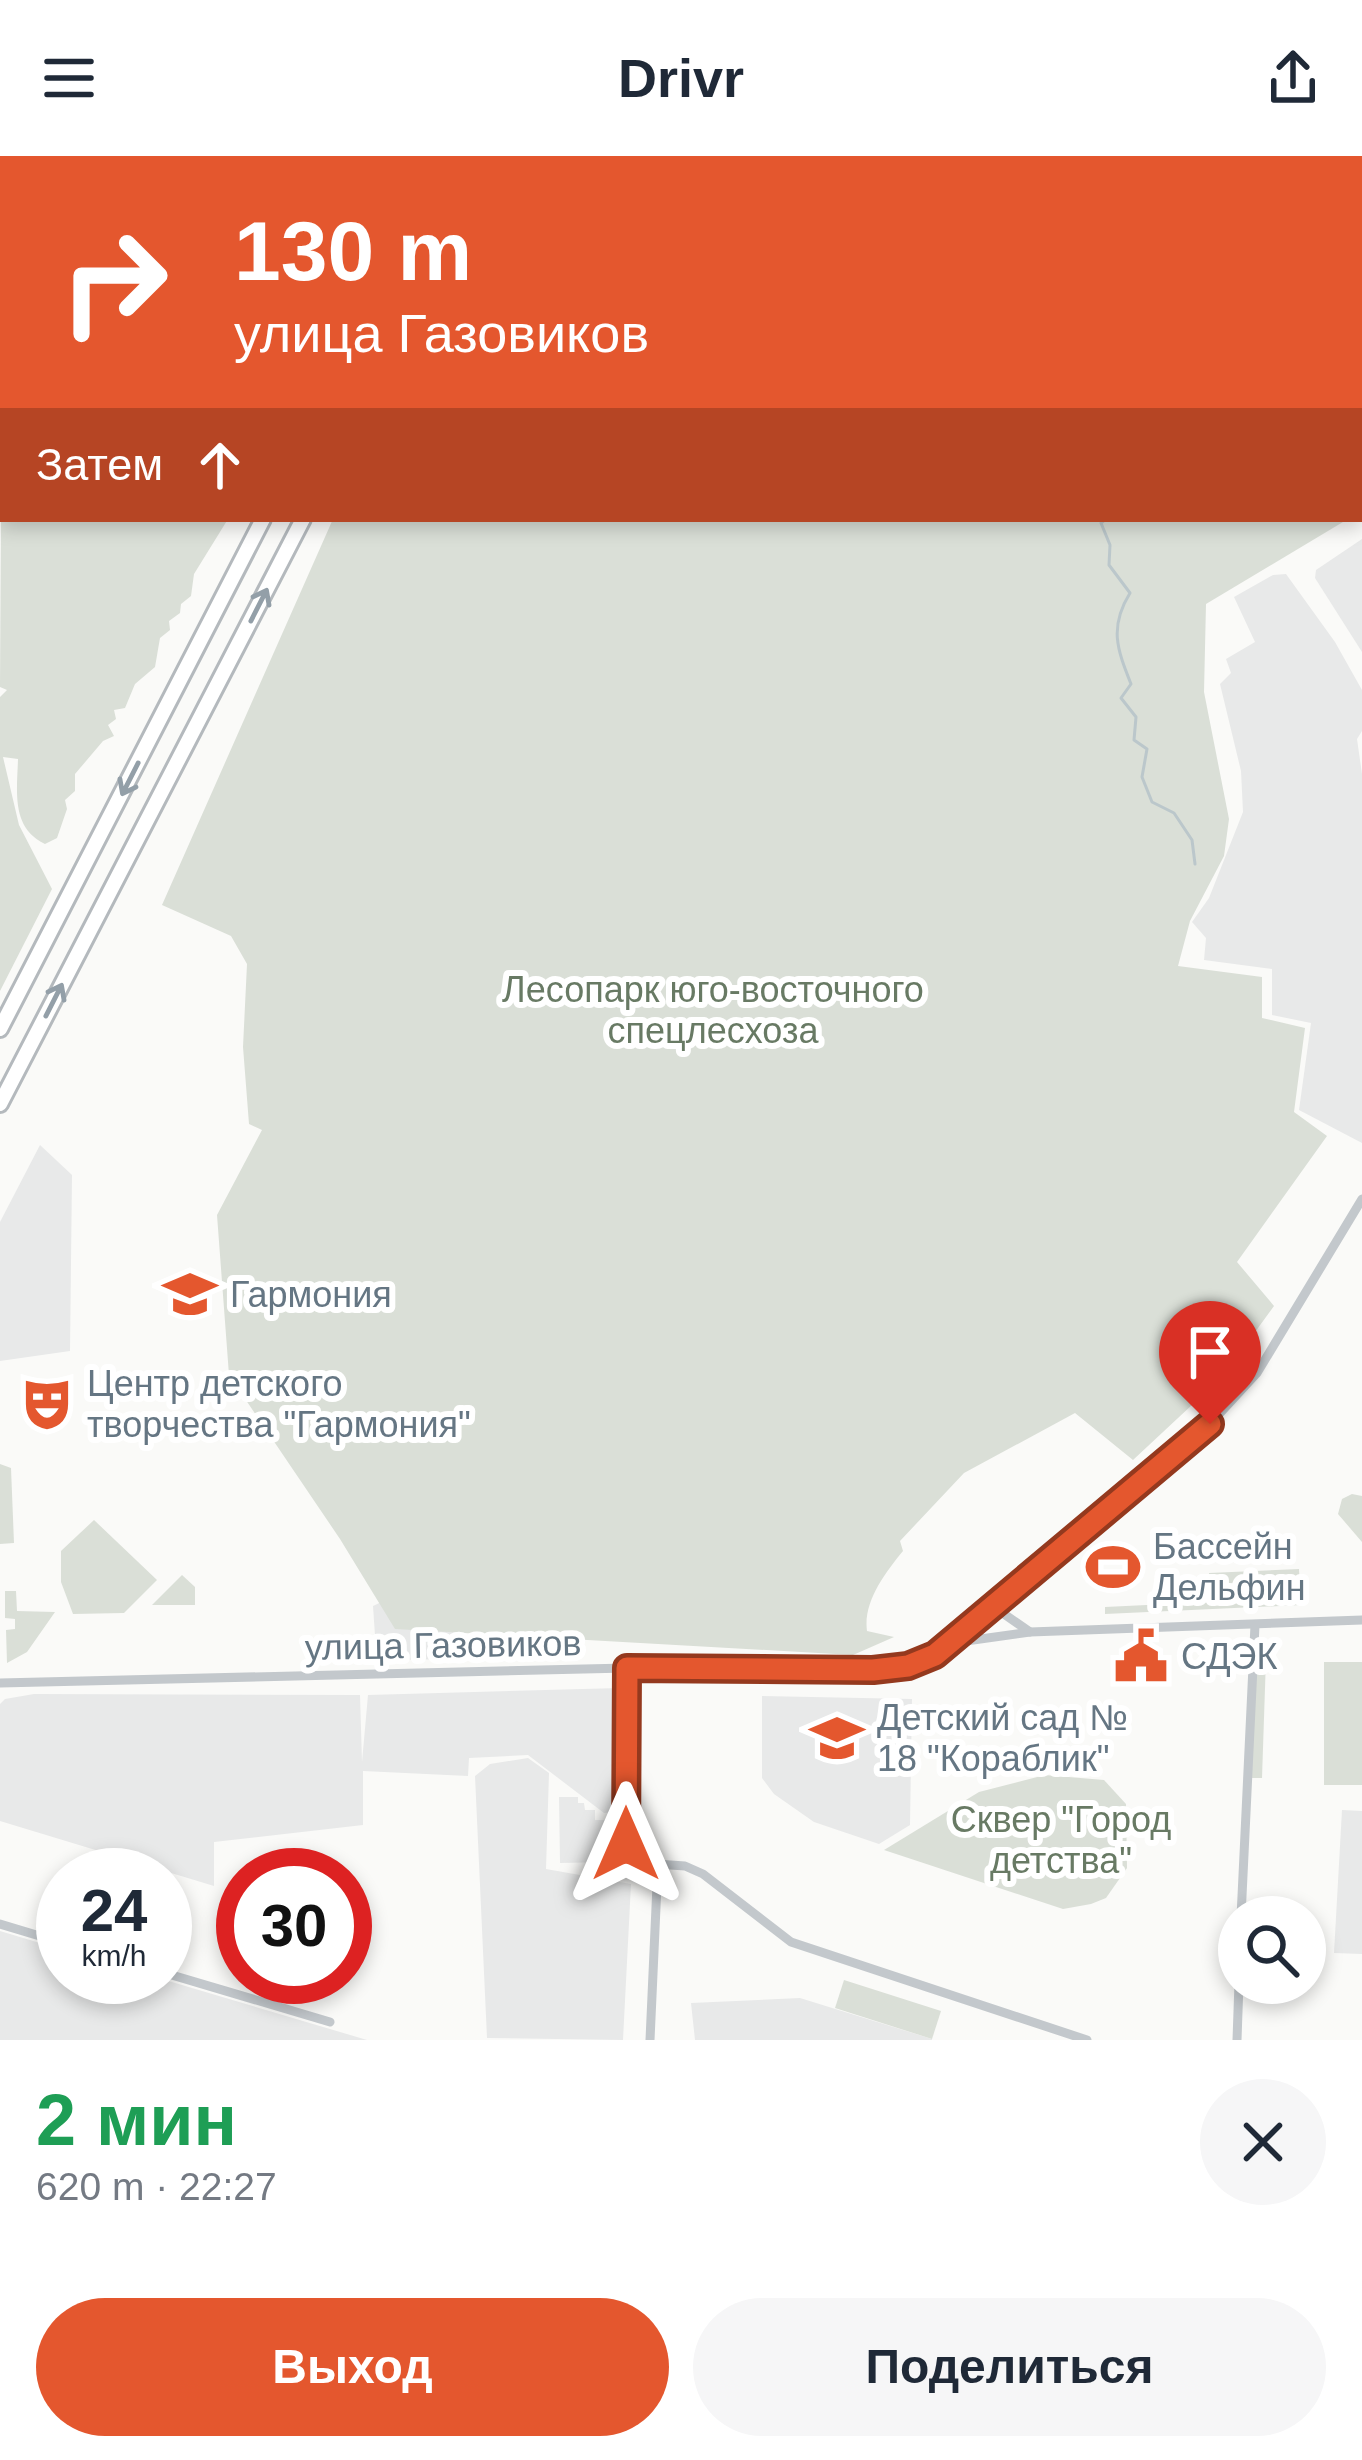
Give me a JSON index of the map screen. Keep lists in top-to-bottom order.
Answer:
{
  "streets": {
    "street": ["улица Газовиков"]
  },
  "parks": ["Лесопарк юго-восточного спецлесхоза", "Сквер \"Город детства\""],
  "places": {
    "school or university": ["Гармония", "Детский сад № 18 \"Кораблик\""],
    "theatre": ["Центр детского творчества \"Гармония\""],
    "sports": ["Бассейн Дельфин"],
    "public building": ["СДЭК"]
  },
  "page": {
    "header": "Drivr",
    "turn": ["130 m", "улица Газовиков"],
    "then": "Затем",
    "speed": "24 km/h",
    "limit": "30",
    "heading": ["2 мин", "620 m · 22:27"],
    "buttons": ["Выход", "Поделиться"]
  }
}
